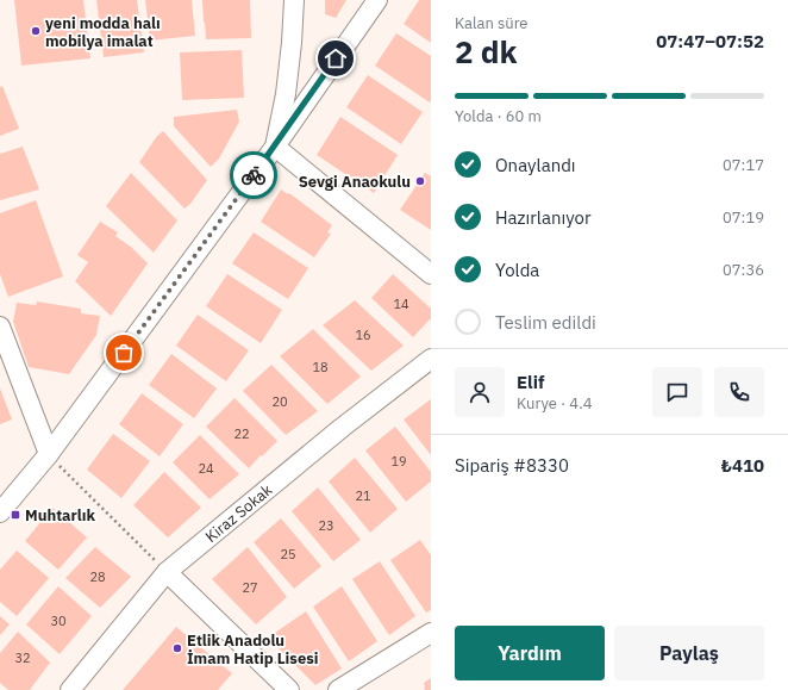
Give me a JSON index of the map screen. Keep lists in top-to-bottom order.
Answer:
{
  "streets": {
    "street": ["Kiraz Sokak"]
  },
  "places": {
    "other": ["yeni modda halı mobilya imalat", "Sevgi Anaokulu", "Etlik Anadolu İmam Hatip Lisesi"],
    "transit": ["Muhtarlık"]
  },
  "house_numbers": [
    "14",
    "16",
    "18",
    "20",
    "22",
    "19",
    "24",
    "21",
    "23",
    "25",
    "28",
    "27",
    "30",
    "32"
  ],
  "page": {
    "heading": ["2 dk", "Kalan süre", "07:47–07:52"],
    "panel": [
      "Elif",
      "Kurye · 4.4",
      "Sipariş #8330",
      "₺410"
    ],
    "bar": "Yolda · 60 m",
    "list": [
      ["Onaylandı", "07:17"],
      ["Hazırlanıyor", "07:19"],
      ["Yolda", "07:36"],
      "Teslim edildi"
    ],
    "buttons": ["Yardım", "Paylaş"]
  }
}
